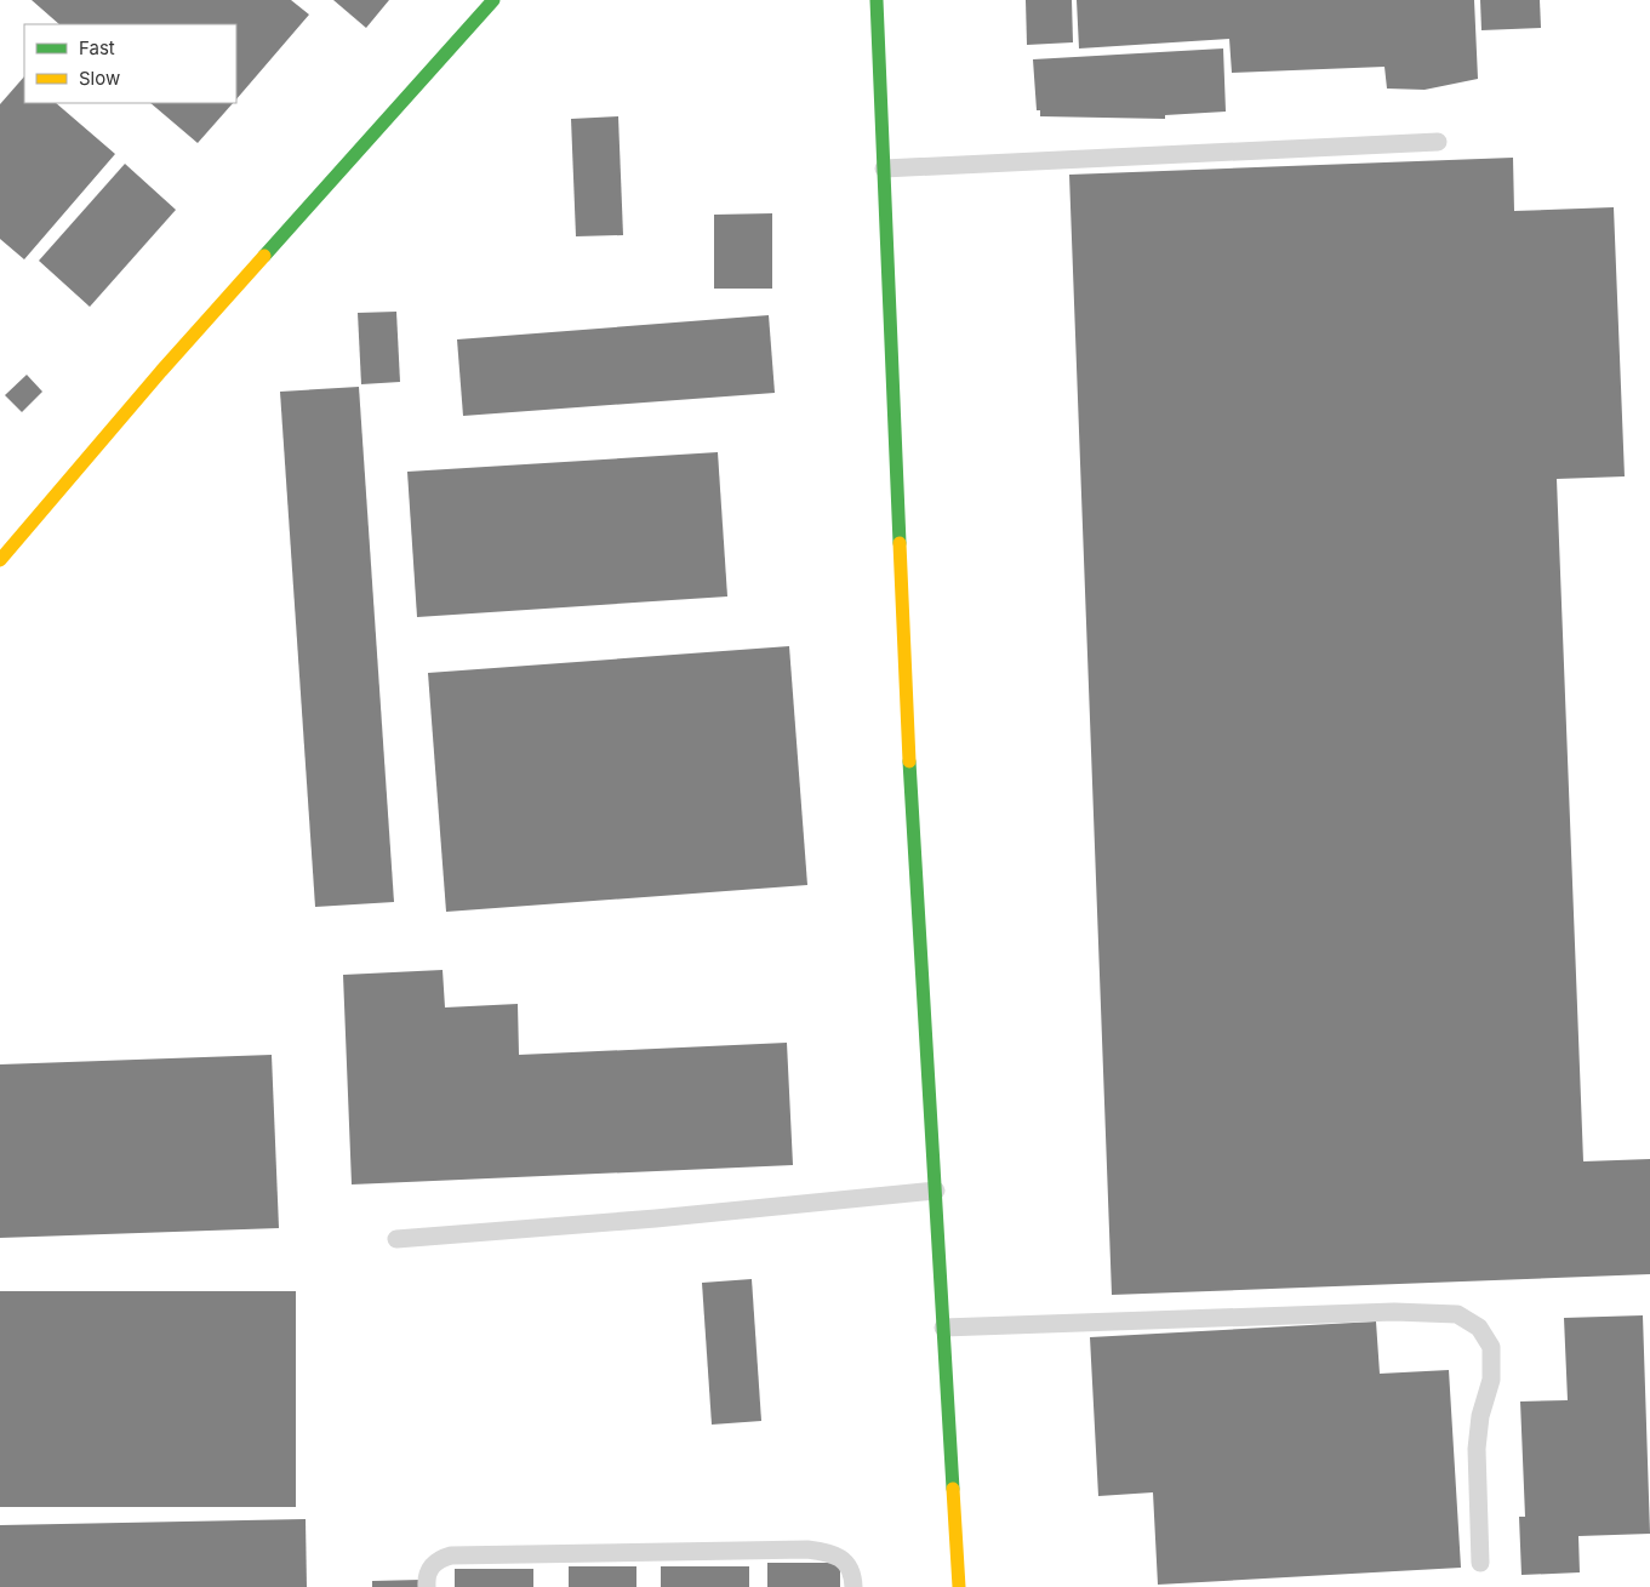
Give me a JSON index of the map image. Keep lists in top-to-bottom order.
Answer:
{
  "legend": ["Fast", "Slow"]
}
